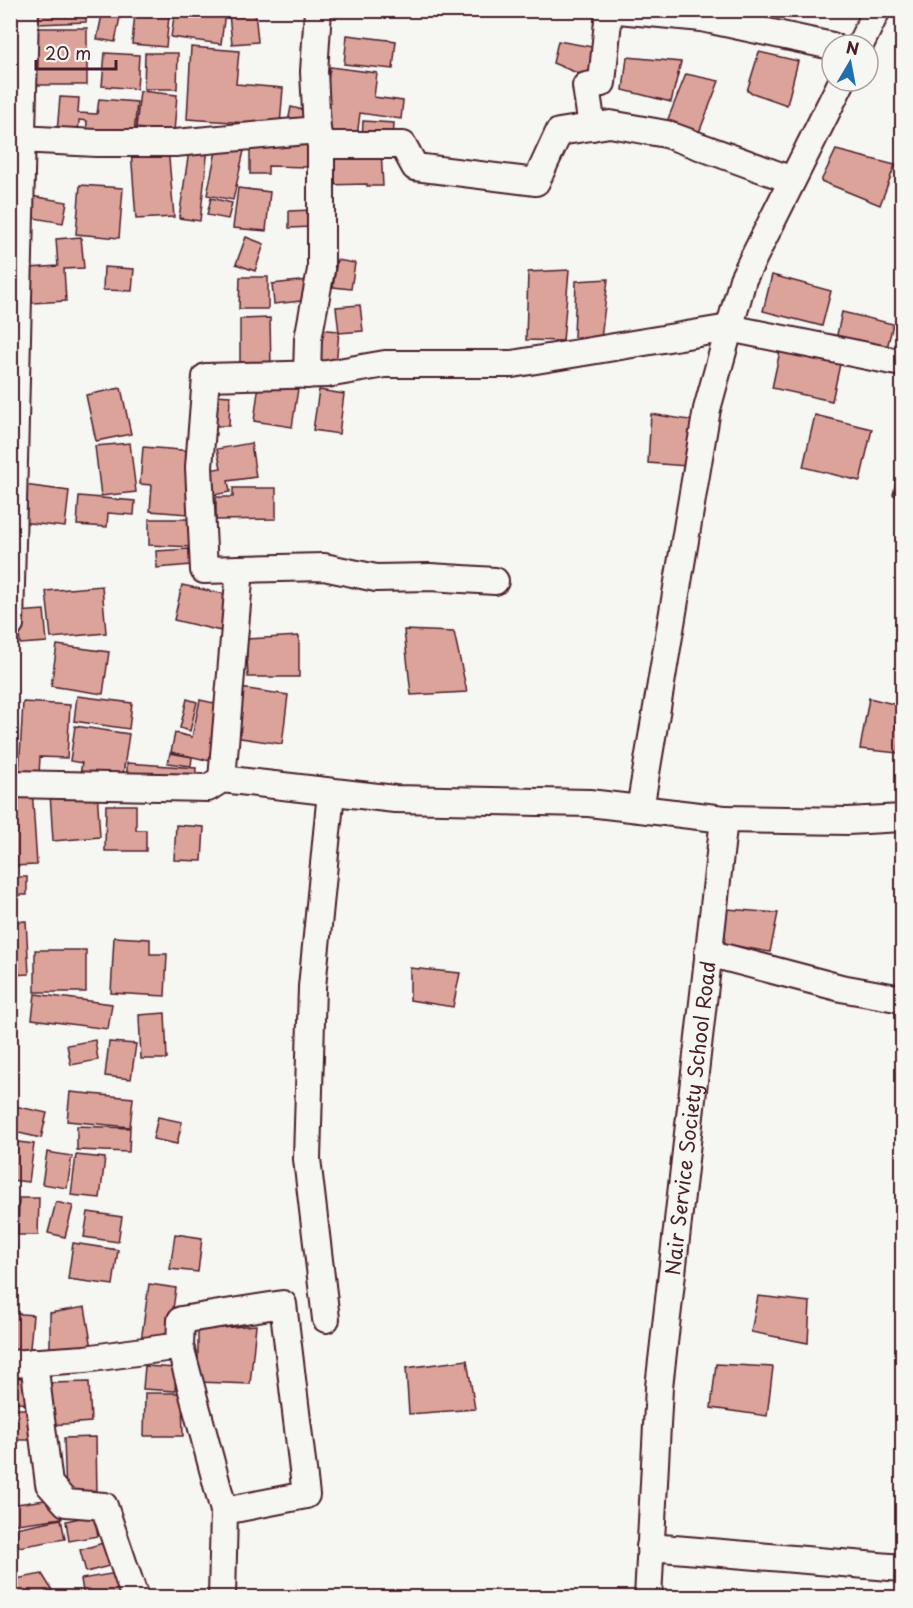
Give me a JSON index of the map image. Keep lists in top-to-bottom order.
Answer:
{
  "streets": {
    "street": ["Nair Service Society School Road"]
  },
  "scale_bar": "20 m",
  "north": "top"
}
